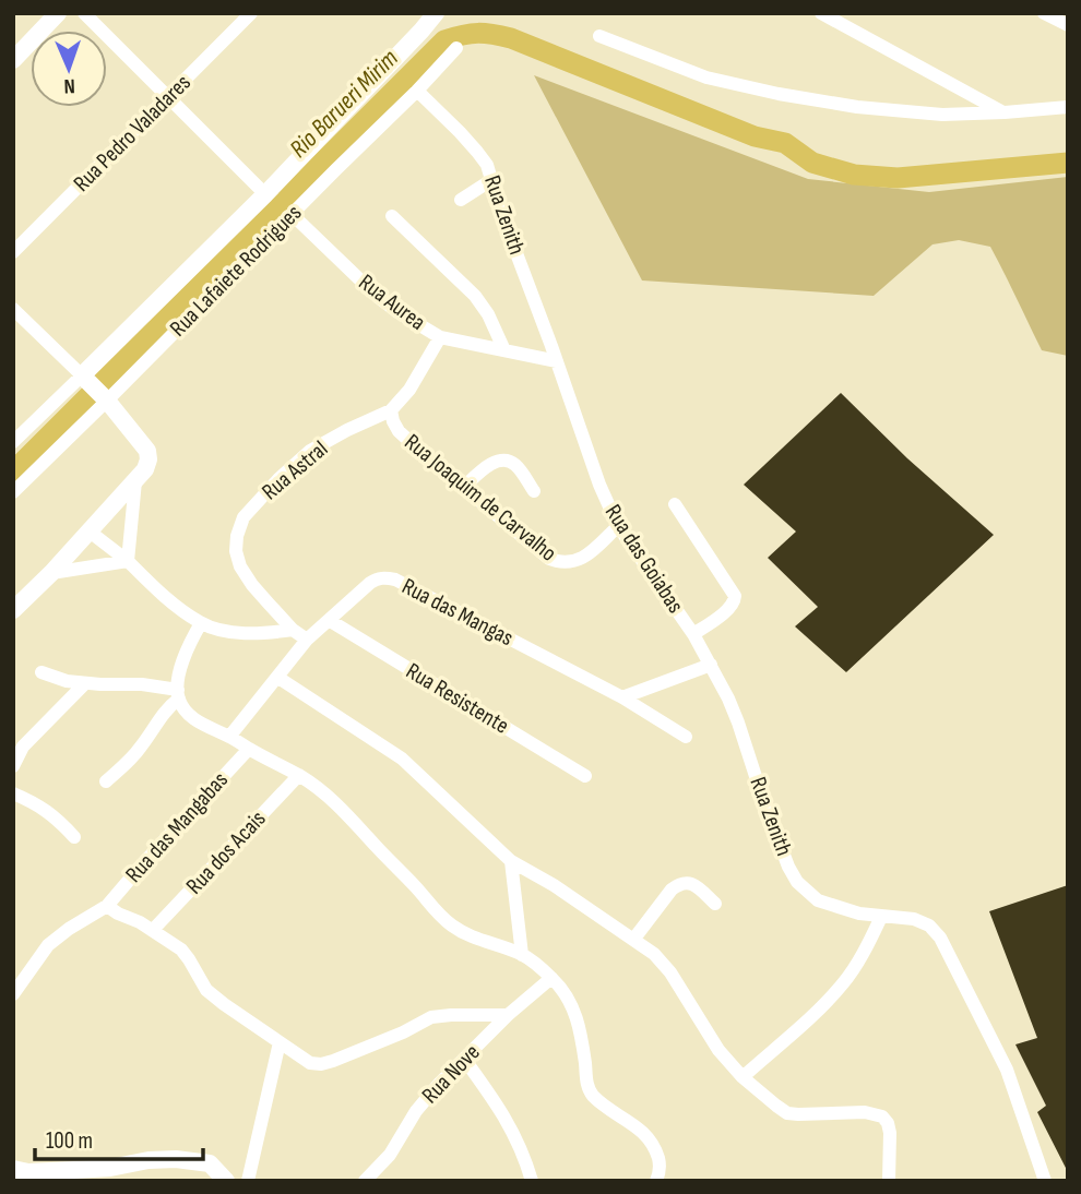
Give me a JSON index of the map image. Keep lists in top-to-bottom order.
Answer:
{
  "streets": {
    "main road": ["Rua Lafaiete Rodrigues"],
    "street": [
      "Rua Pedro Valadares",
      "Rua Zenith",
      "Rua Aurea",
      "Rua Astral",
      "Rua Joaquim de Carvalho",
      "Rua das Goiabas",
      "Rua das Mangas",
      "Rua Resistente",
      "Rua das Mangabas",
      "Rua dos Acais",
      "Rua Nove"
    ]
  },
  "crossings": [
    ["Rua Zenith", "Rua Lafaiete Rodrigues"],
    ["Rua Zenith", "Rua Aurea"],
    ["Rua Zenith", "Rua das Goiabas"],
    ["Rua Lafaiete Rodrigues", "Rua Aurea"],
    ["Rua Aurea", "Rua Astral"],
    ["Rua Aurea", "Rua das Goiabas"],
    ["Rua Astral", "Rua Joaquim de Carvalho"],
    ["Rua Astral", "Rua das Mangas"],
    ["Rua Joaquim de Carvalho", "Rua das Goiabas"],
    ["Rua das Mangas", "Rua Resistente"],
    ["Rua das Mangabas", "Rua dos Acais"],
    ["Rua das Mangabas", "Rua Nove"]
  ],
  "water": ["Rio Barueri Mirim"],
  "scale_bar": "100 m",
  "north": "bottom"
}
